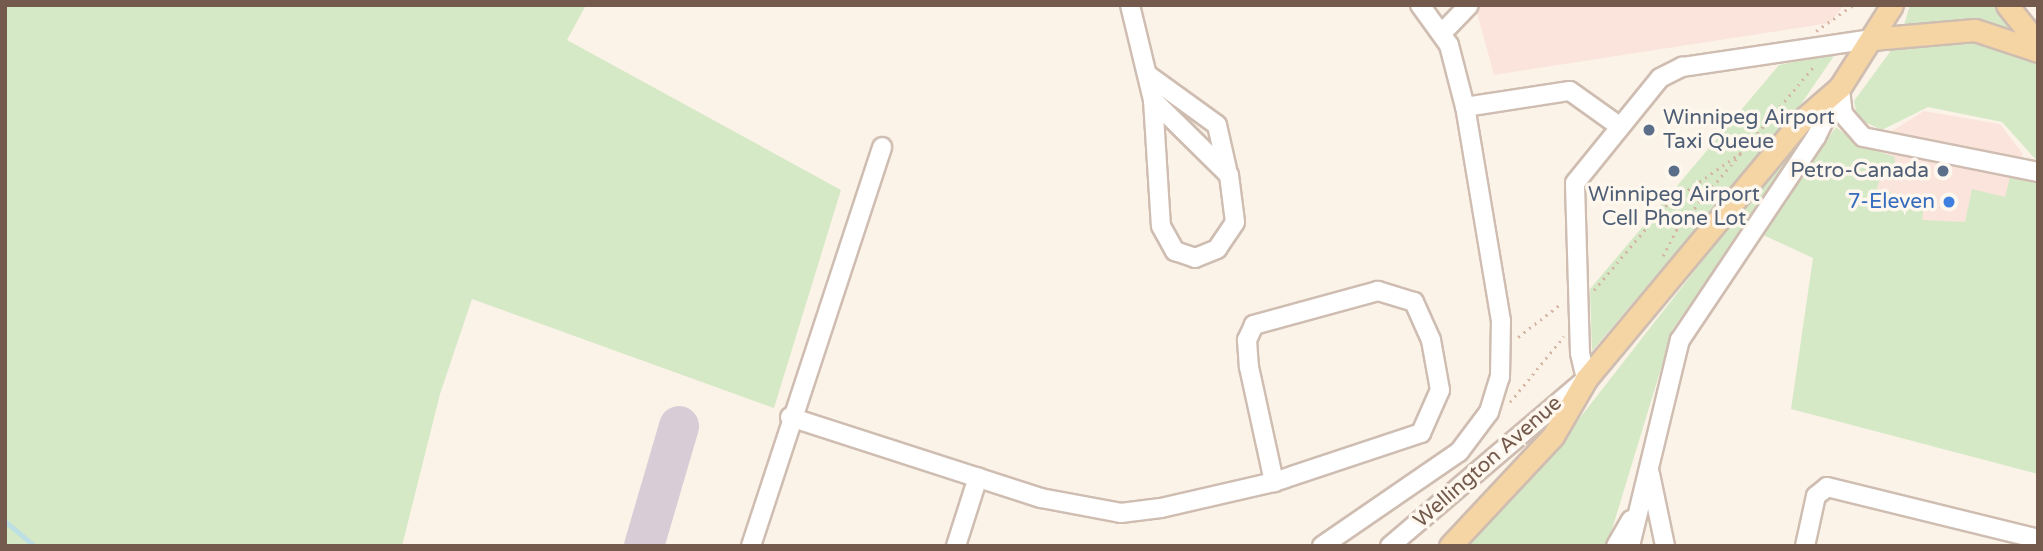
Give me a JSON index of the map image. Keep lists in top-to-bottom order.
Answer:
{
  "streets": {
    "main road": ["Wellington Avenue"]
  },
  "places": [
    "Winnipeg Airport Taxi Queue",
    "Winnipeg Airport Cell Phone Lot",
    "Petro-Canada",
    "7-Eleven"
  ]
}
